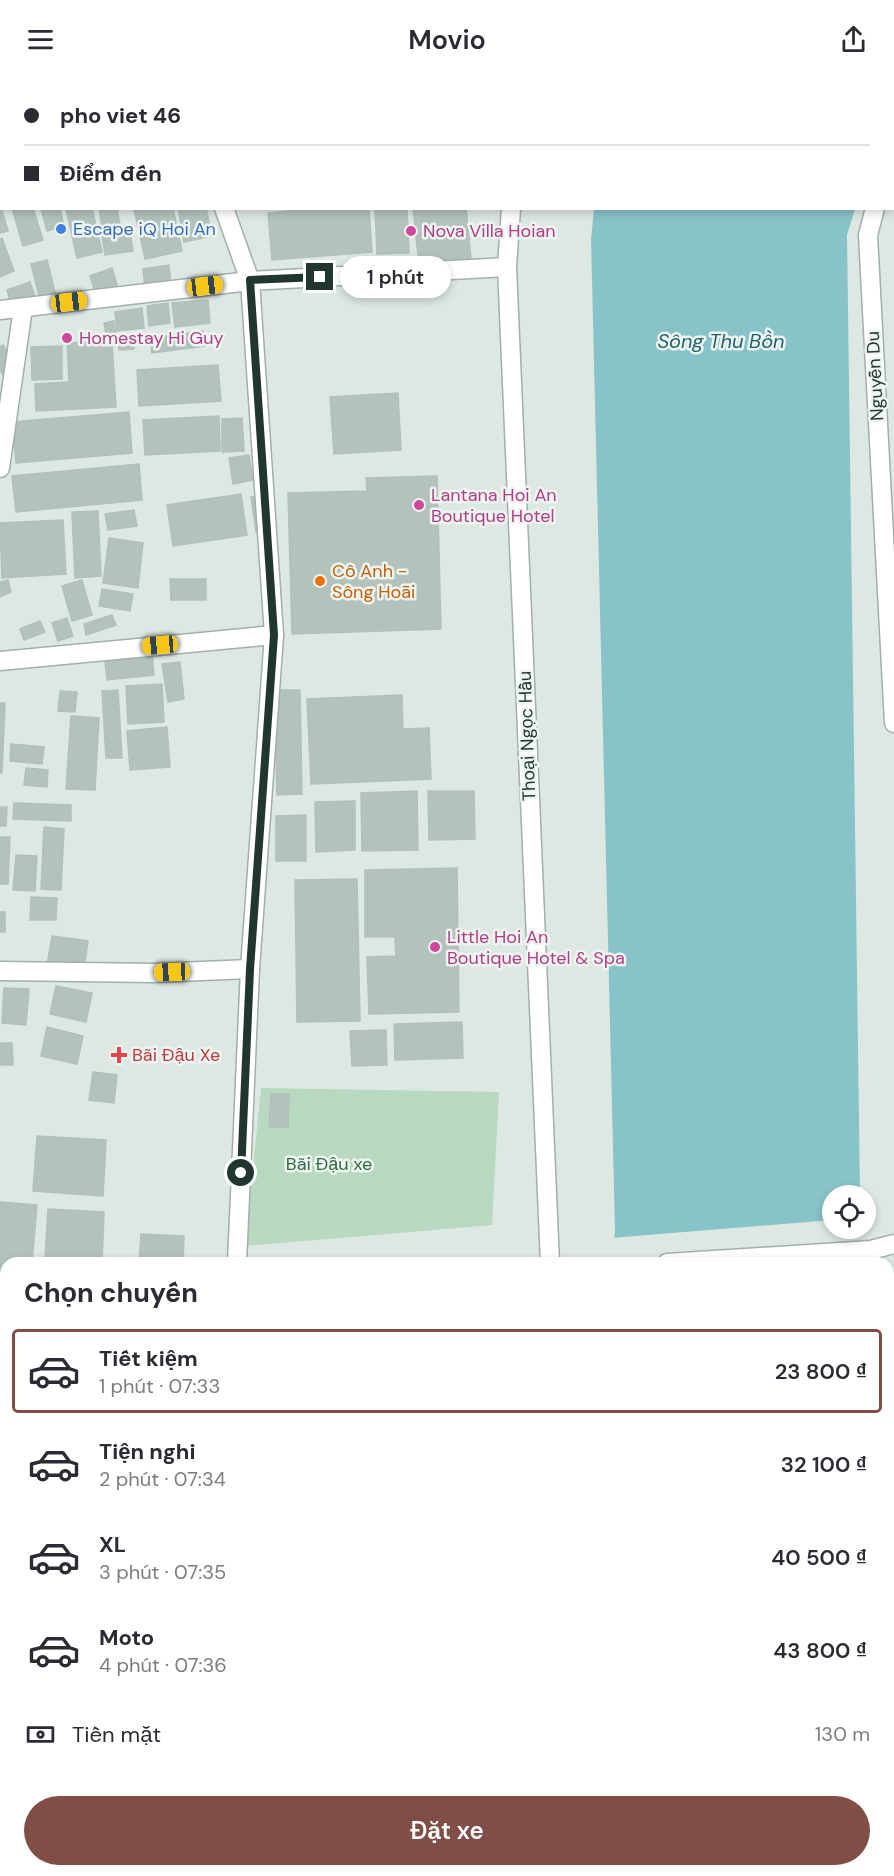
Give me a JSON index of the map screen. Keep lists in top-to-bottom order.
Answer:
{
  "streets": {
    "street": ["Nguyễn Du", "Thoại Ngọc Hầu"]
  },
  "water": ["Sông Thu Bồn"],
  "parks": ["Bãi Đậu xe"],
  "places": {
    "other": [
      "Escape iQ Hoi An",
      "Nova Villa Hoian",
      "Homestay Hi Guy",
      "Lantana Hoi An Boutique Hotel",
      "Cô Anh - Sông Hoāi",
      "Little Hoi An Boutique Hotel & Spa"
    ],
    "health": ["Bãi Đậu Xe"]
  },
  "page": {
    "header": "Movio",
    "banner": ["pho viet 46", "Điểm đến"],
    "bubble": "1 phút",
    "heading": "Chọn chuyến",
    "list": [
      {
        "name": "Tiết kiệm",
        "note": "1 phút · 07:33",
        "value": "23 800 ₫"
      },
      {
        "name": "Tiện nghi",
        "note": "2 phút · 07:34",
        "value": "32 100 ₫"
      },
      {
        "name": "XL",
        "note": "3 phút · 07:35",
        "value": "40 500 ₫"
      },
      {
        "name": "Moto",
        "note": "4 phút · 07:36",
        "value": "43 800 ₫"
      }
    ],
    "pay": ["Tiền mặt", "130 m"],
    "buttons": "Đặt xe"
  }
}
